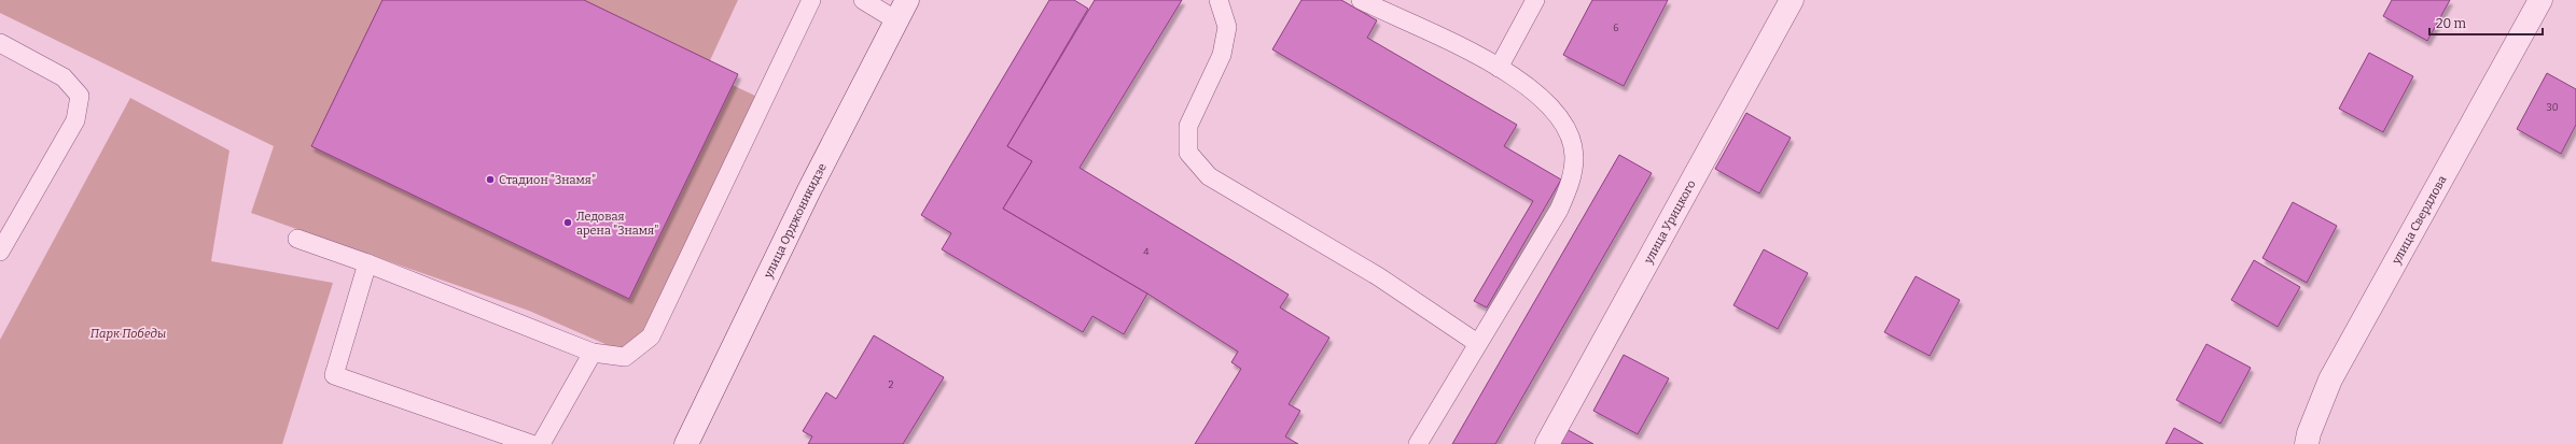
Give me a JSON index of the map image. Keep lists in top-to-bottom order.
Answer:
{
  "streets": {
    "street": ["улица Свердлова", "улица Орджоникидзе", "улица Урицкого"]
  },
  "parks": ["Парк Победы"],
  "places": ["Стадион \"Знамя\"", "Ледовая арена \"Знамя\""],
  "house_numbers": [
    "6",
    "30",
    "4",
    "2"
  ],
  "scale_bar": "20 m"
}
